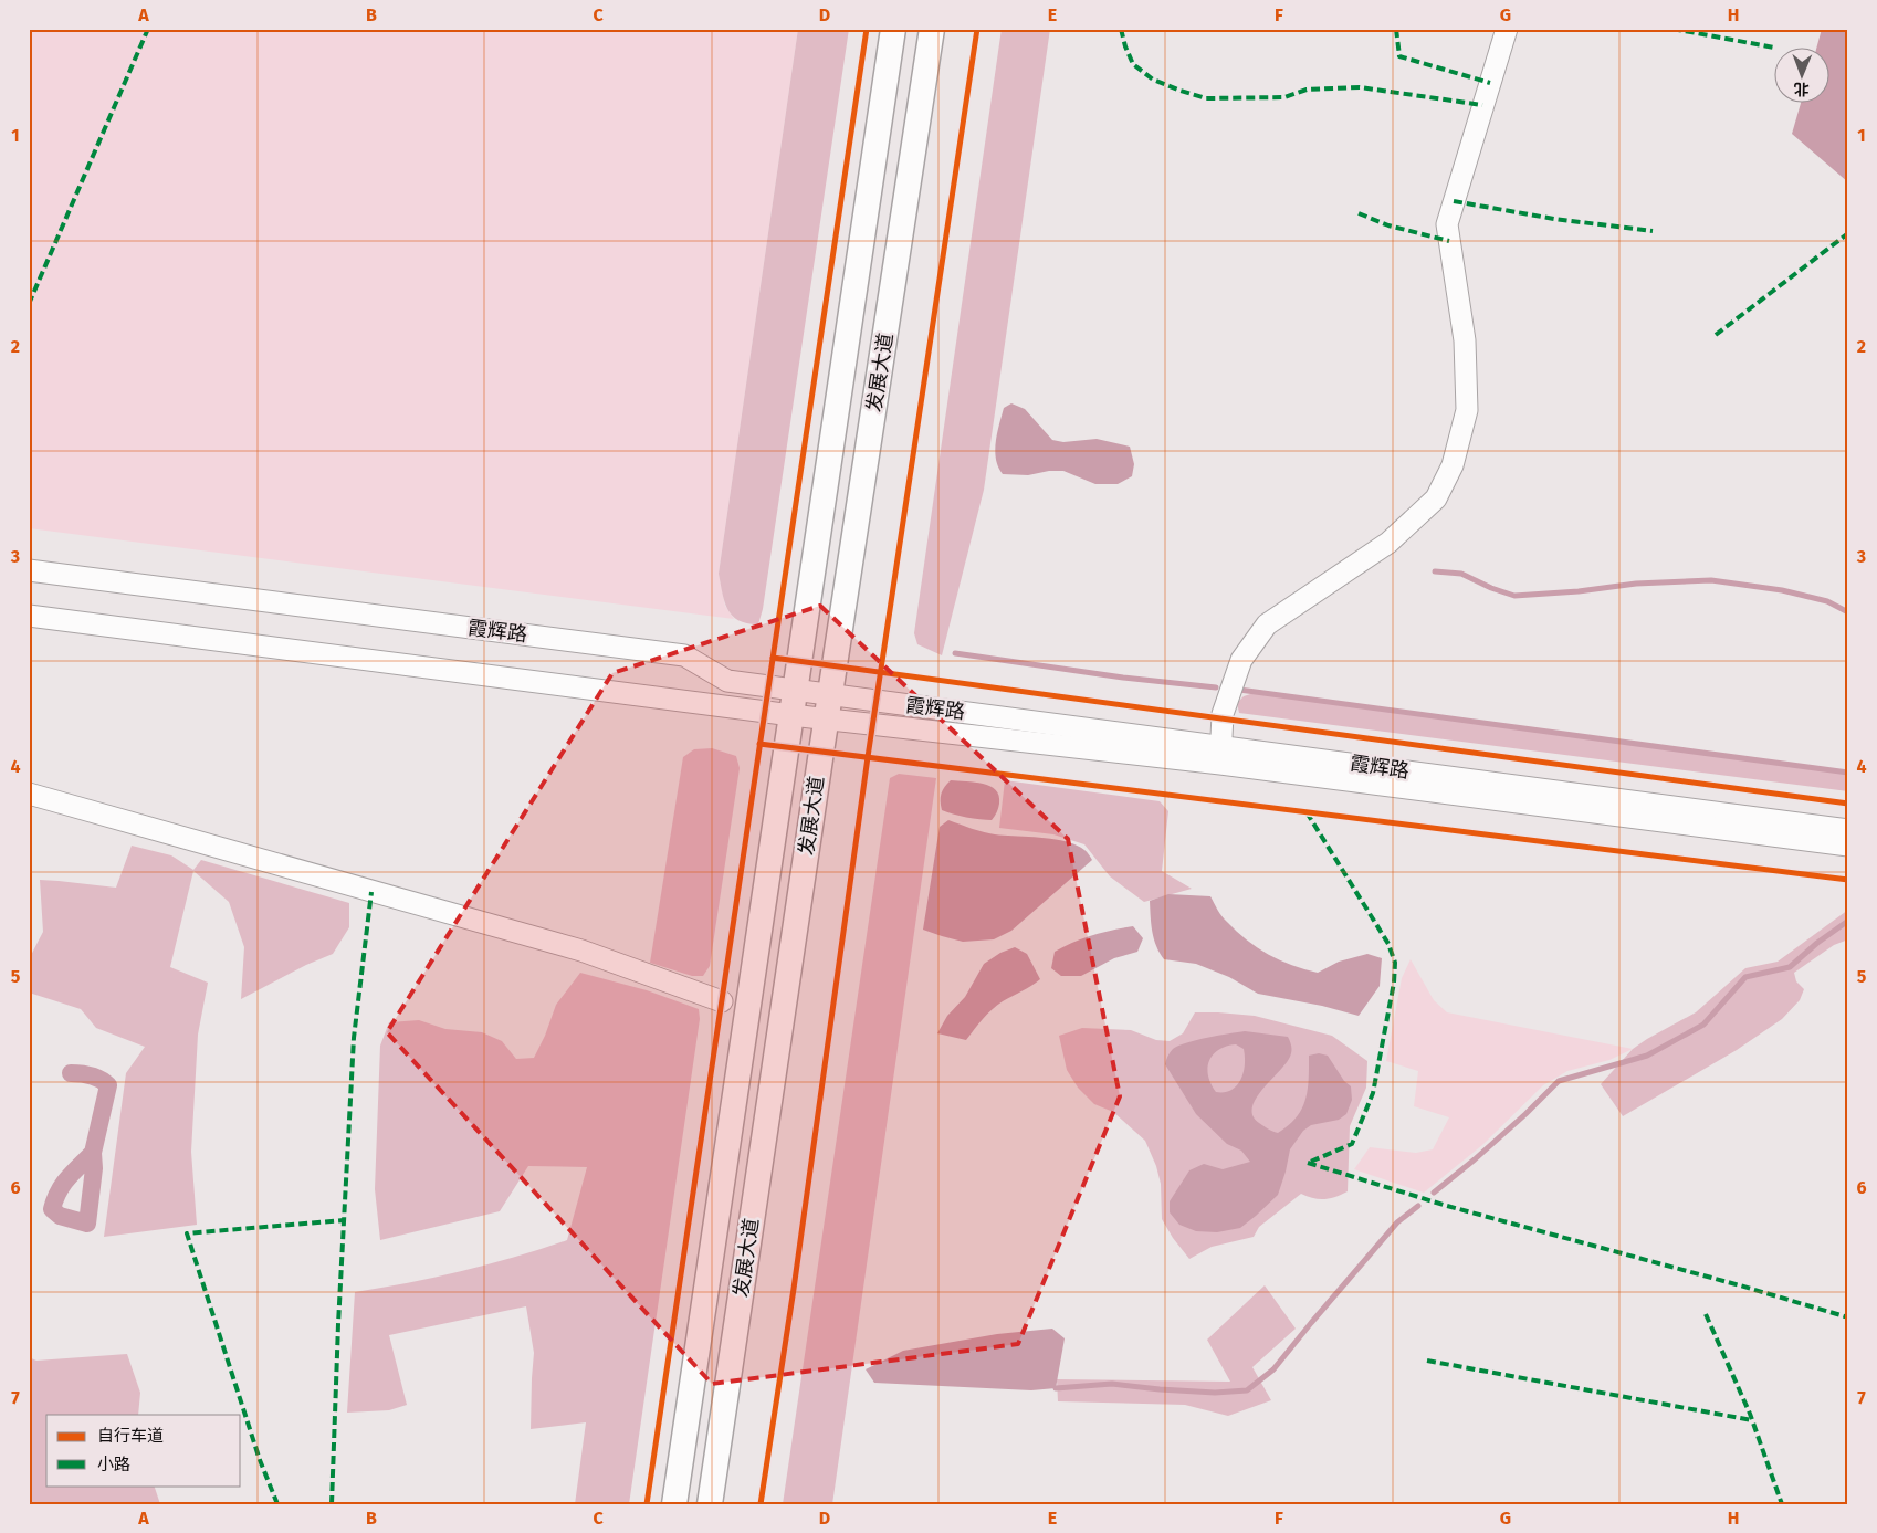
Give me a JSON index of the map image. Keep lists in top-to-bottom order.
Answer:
{
  "streets": {
    "main road": ["发展大道"],
    "street": ["霞辉路"]
  },
  "crossings": [
    ["发展大道", "霞辉路"]
  ],
  "legend": ["自行车道", "小路"],
  "north": "bottom",
  "grid": {
    "columns": [
      "A",
      "B",
      "C",
      "D",
      "E",
      "F",
      "G",
      "H"
    ],
    "rows": [
      "1",
      "2",
      "3",
      "4",
      "5",
      "6",
      "7"
    ]
  }
}
